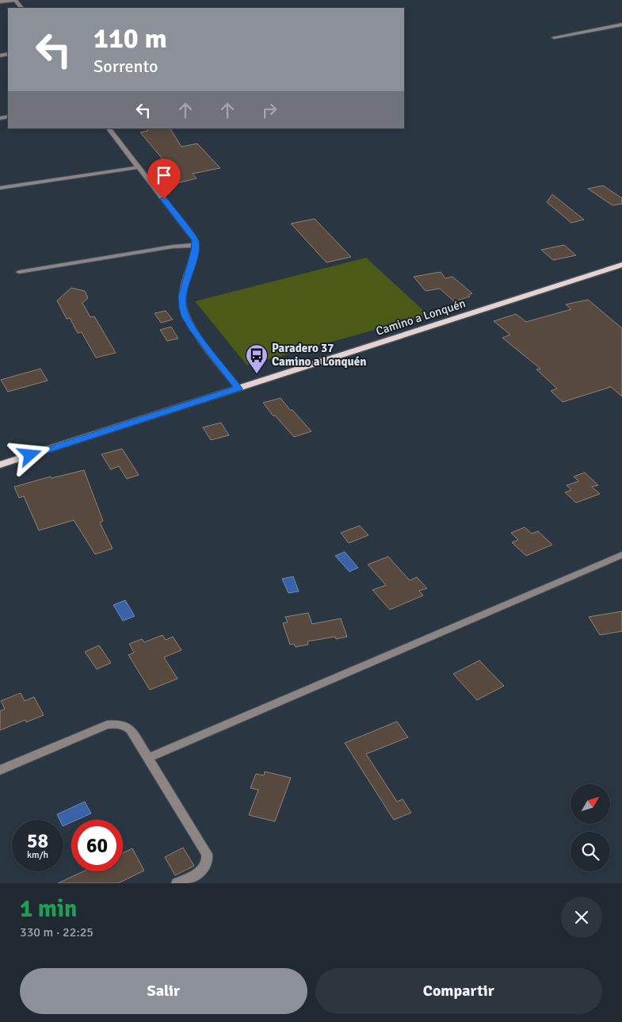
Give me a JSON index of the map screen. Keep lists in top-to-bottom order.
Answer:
{
  "streets": {
    "main road": ["Camino a Lonquén"]
  },
  "places": {
    "bus stop": ["Paradero 37 Camino a Lonquén"]
  },
  "north": "top right",
  "page": {
    "turn": ["110 m", "Sorrento"],
    "speed": "58 km/h",
    "limit": "60",
    "heading": ["1 min", "330 m · 22:25"],
    "buttons": ["Salir", "Compartir"]
  }
}
